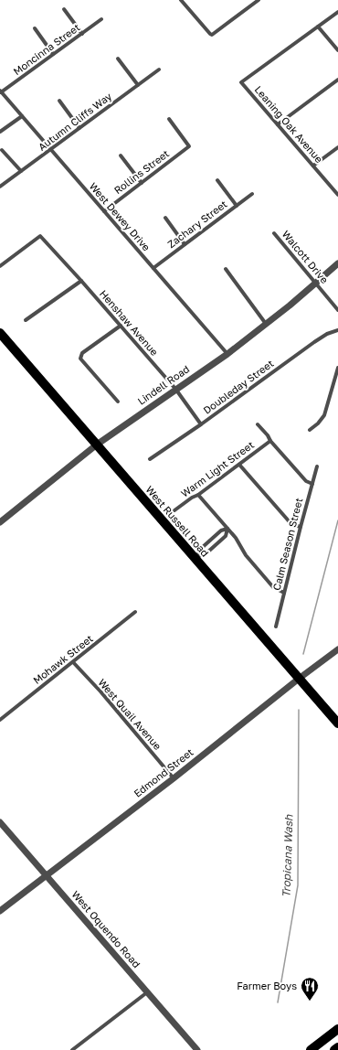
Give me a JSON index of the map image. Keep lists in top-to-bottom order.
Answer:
{
  "streets": {
    "main road": ["West Russell Road"],
    "street": [
      "Moncinna Street",
      "Autumn Cliffs Way",
      "Leaning Oak Avenue",
      "Rollins Street",
      "West Dewey Drive",
      "Zachary Street",
      "Walcott Drive",
      "Henshaw Avenue",
      "Lindell Road",
      "Doubleday Street",
      "Warm Light Street",
      "Calm Season Street",
      "Mohawk Street",
      "West Quail Avenue",
      "Edmond Street",
      "West Oquendo Road"
    ]
  },
  "crossings": [
    ["Moncinna Street", "West Dewey Drive"],
    ["Autumn Cliffs Way", "West Dewey Drive"],
    ["Rollins Street", "West Dewey Drive"],
    ["West Dewey Drive", "Zachary Street"],
    ["West Dewey Drive", "Lindell Road"],
    ["Walcott Drive", "Lindell Road"],
    ["Henshaw Avenue", "Lindell Road"],
    ["Henshaw Avenue", "Doubleday Street"],
    ["Lindell Road", "West Russell Road"],
    ["West Russell Road", "Edmond Street"],
    ["Mohawk Street", "West Quail Avenue"],
    ["West Quail Avenue", "Edmond Street"],
    ["Edmond Street", "West Oquendo Road"]
  ],
  "water": ["Tropicana Wash"],
  "places": {
    "restaurant": ["Farmer Boys"]
  }
}
